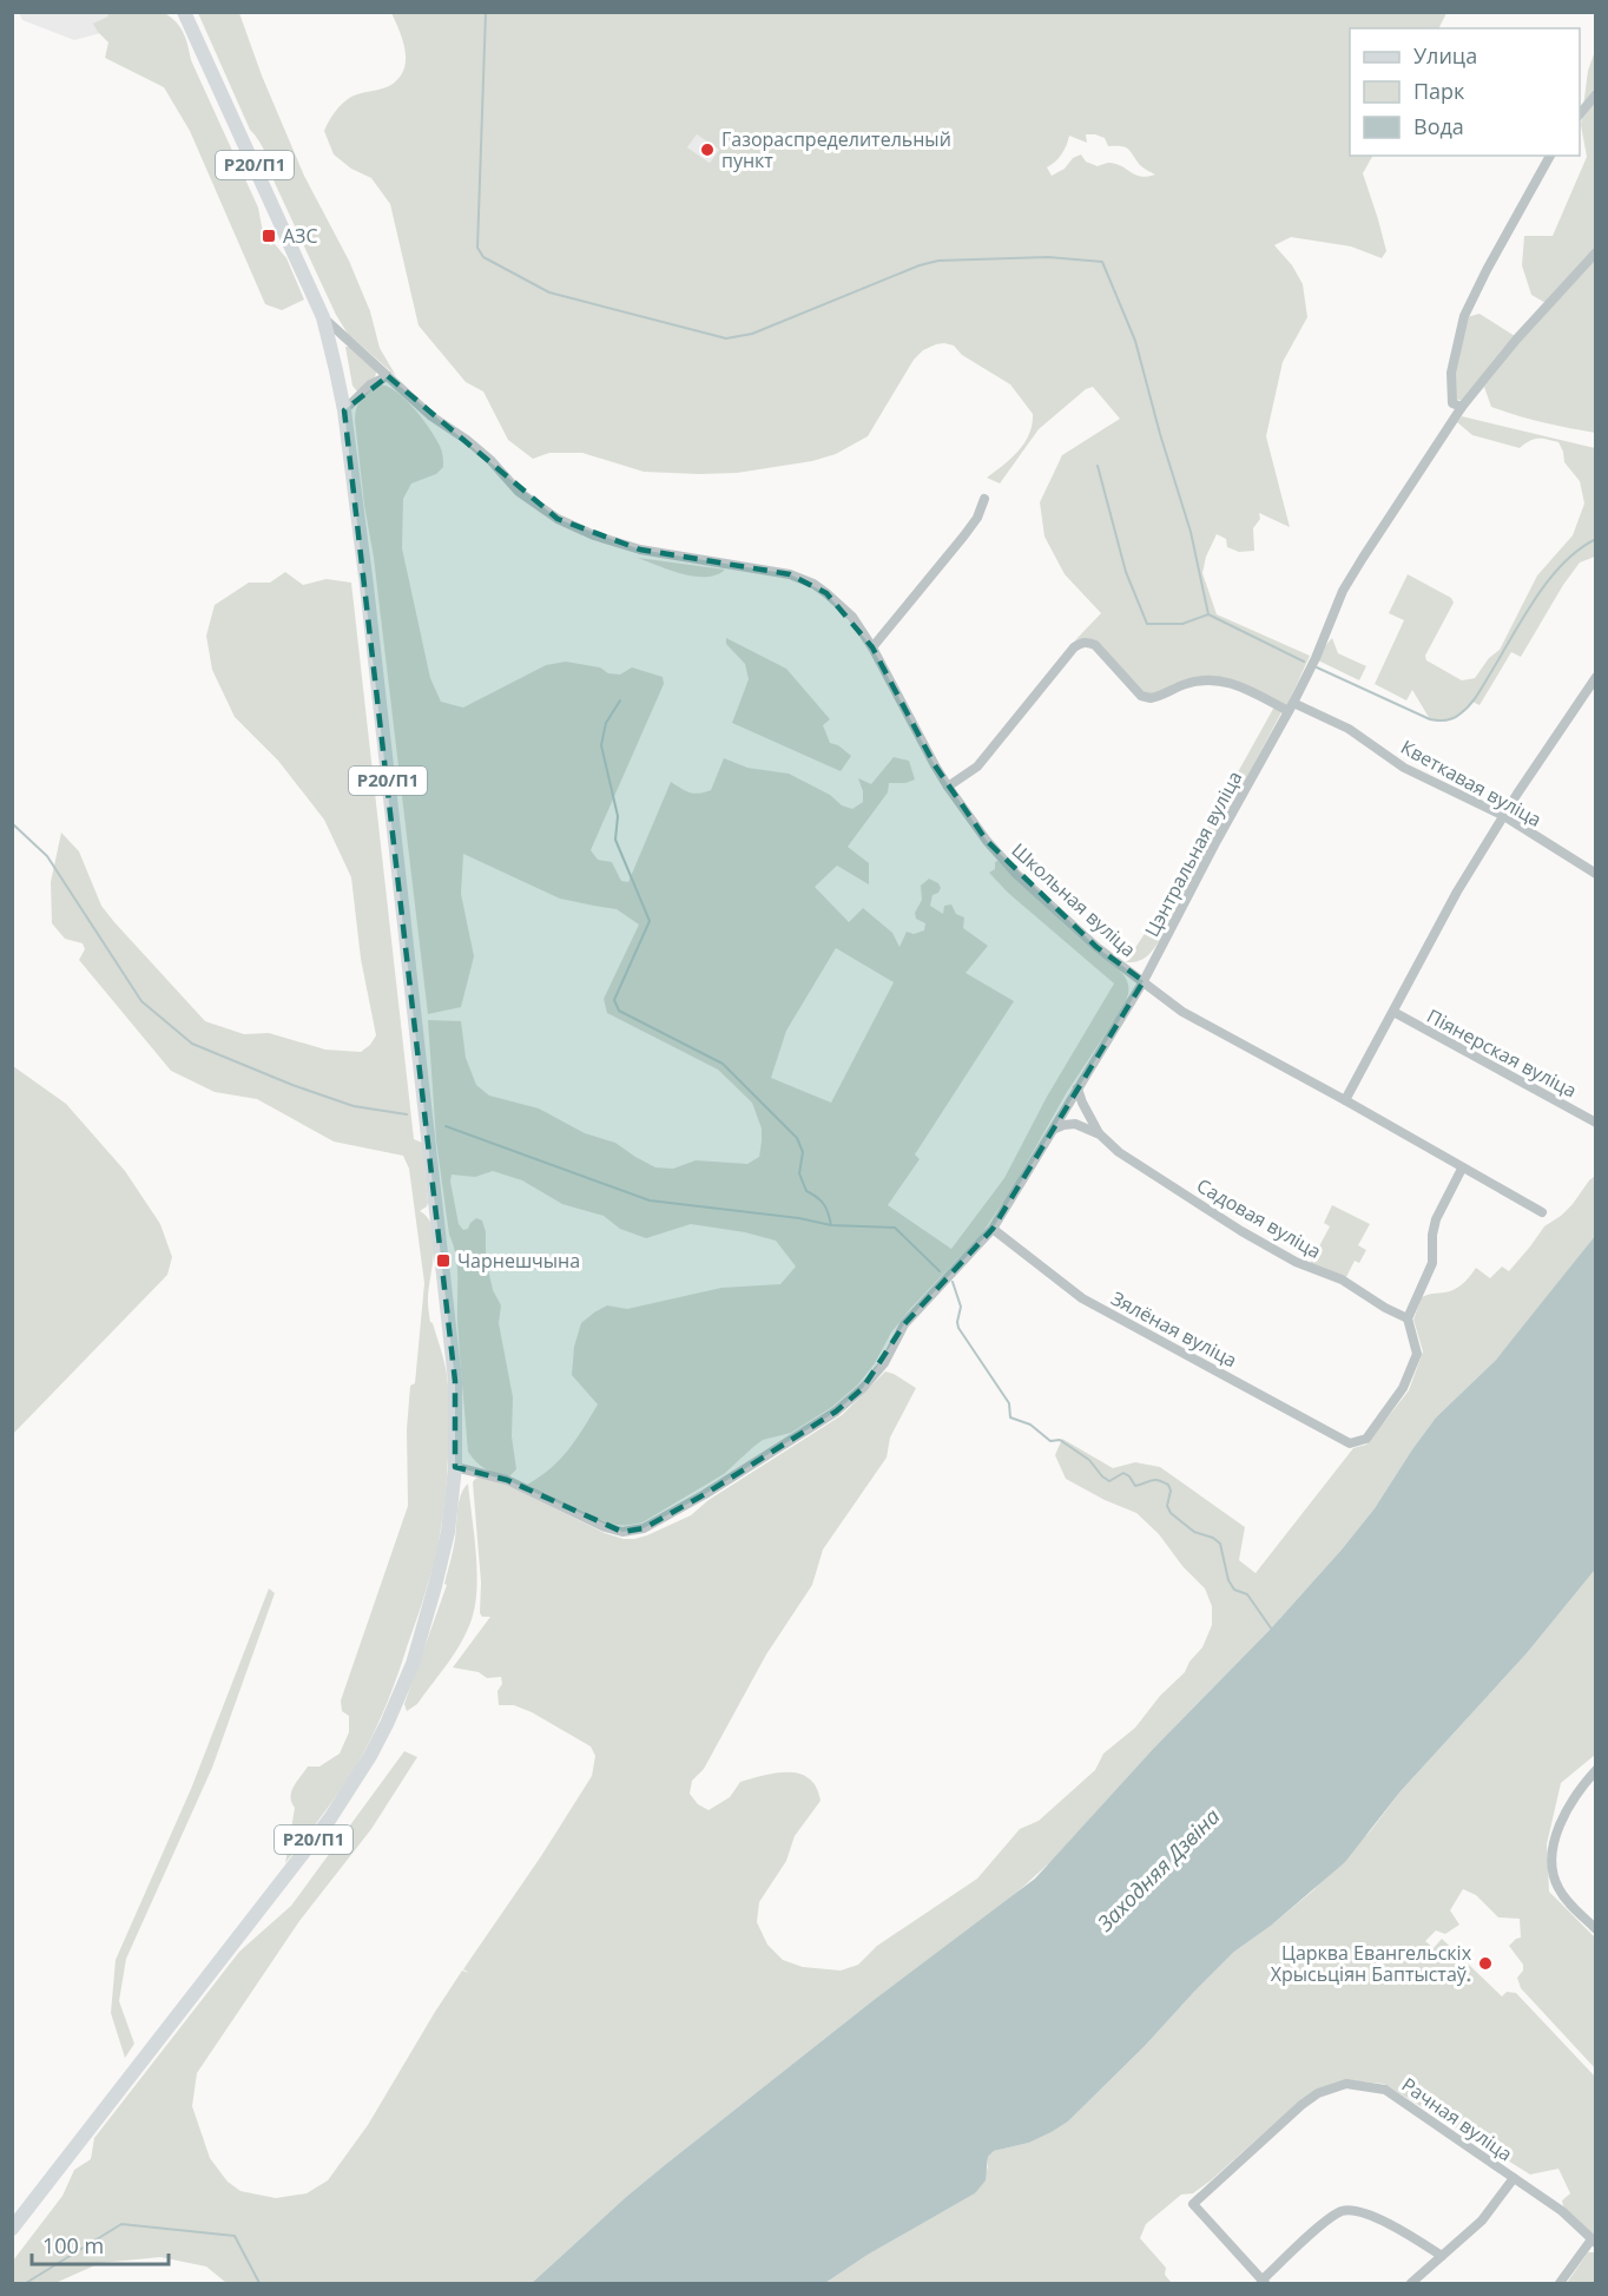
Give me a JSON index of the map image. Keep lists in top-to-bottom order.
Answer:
{
  "streets": {
    "main road": ["Р20/П1"],
    "street": [
      "Кветкавая вуліца",
      "Цэнтральная вуліца",
      "Школьная вуліца",
      "Піянерская вуліца",
      "Садовая вуліца",
      "Зялёная вуліца",
      "Рачная вуліца"
    ]
  },
  "crossings": [
    ["Р20/П1", "Цэнтральная вуліца"],
    ["Р20/П1", "Школьная вуліца"],
    ["Кветкавая вуліца", "Цэнтральная вуліца"],
    ["Кветкавая вуліца", "Школьная вуліца"],
    ["Цэнтральная вуліца", "Школьная вуліца"],
    ["Цэнтральная вуліца", "Садовая вуліца"],
    ["Цэнтральная вуліца", "Зялёная вуліца"],
    ["Садовая вуліца", "Зялёная вуліца"]
  ],
  "water": ["Заходняя Дзвіна"],
  "places": {
    "other": ["Газораспределительный пункт", "Царква Евангельскіх Хрысьціян Баптыстаў."],
    "transit": ["АЗС", "Чарнешчына"]
  },
  "legend": ["Улица", "Парк", "Вода"],
  "scale_bar": "100 m"
}
